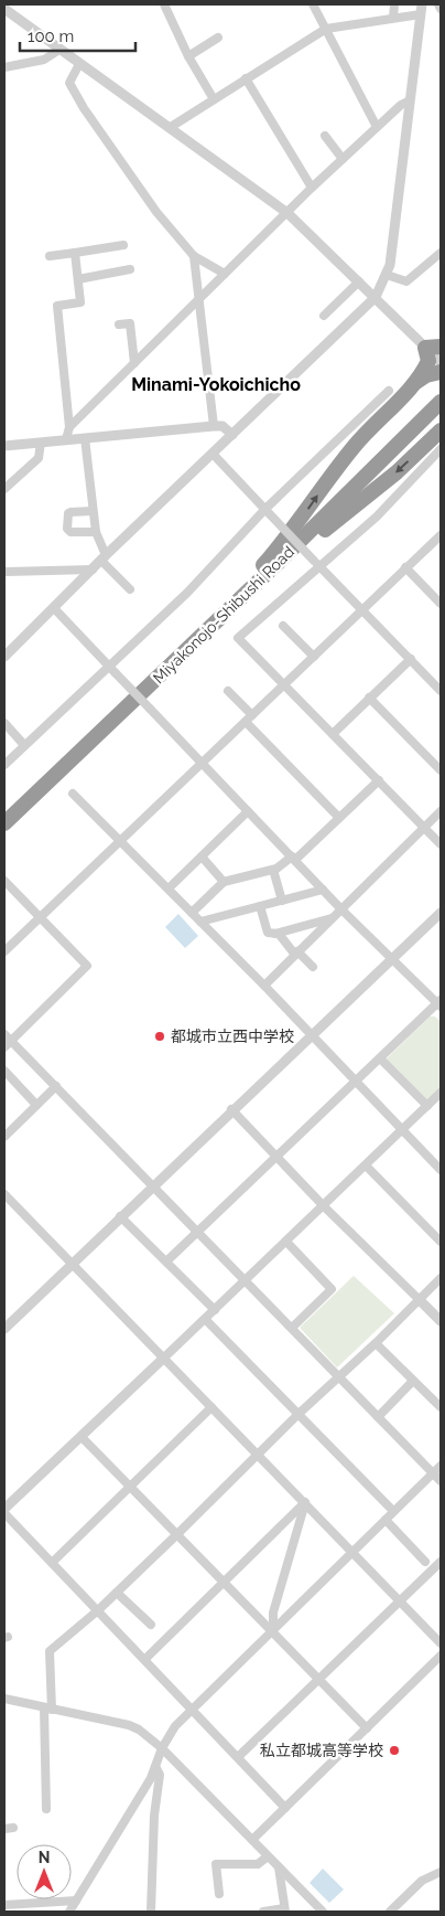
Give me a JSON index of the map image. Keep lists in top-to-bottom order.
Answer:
{
  "streets": {
    "highway": ["Miyakonojo-Shibushi Road"]
  },
  "districts": ["Minami-Yokoichicho"],
  "places": ["都城市立西中学校", "私立都城高等学校"],
  "scale_bar": "100 m",
  "north": "top"
}
